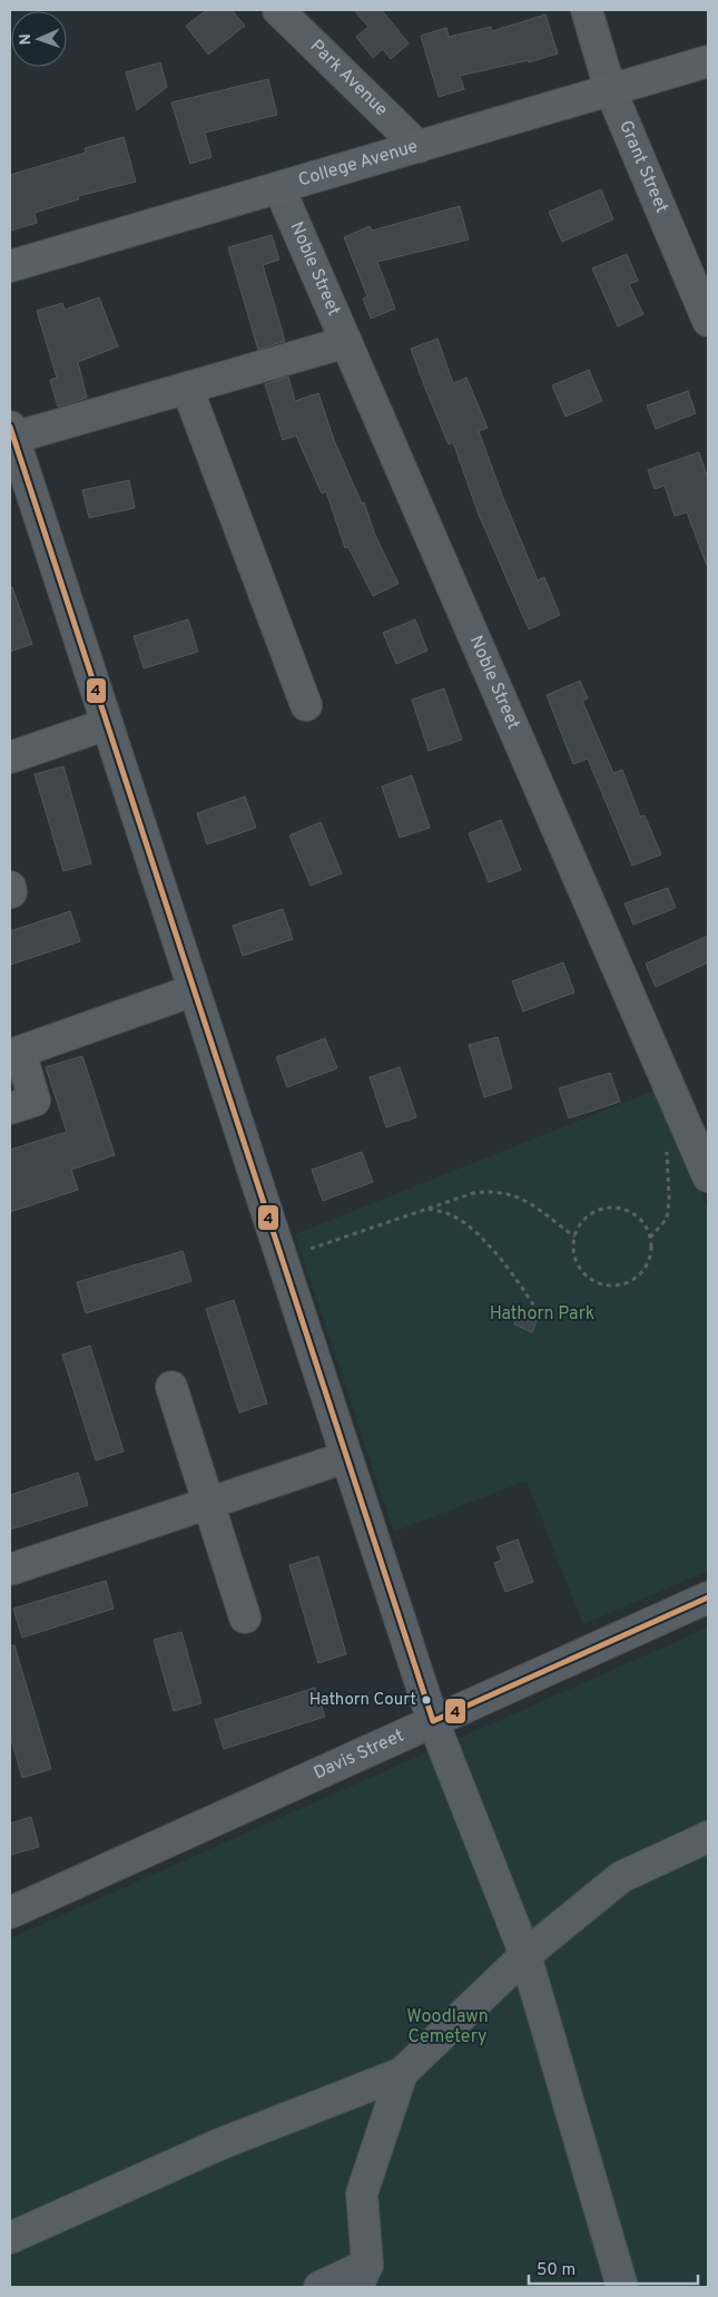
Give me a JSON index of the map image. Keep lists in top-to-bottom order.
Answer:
{
  "streets": {
    "main road": ["College Avenue"],
    "street": [
      "Park Avenue",
      "Grant Street",
      "Noble Street",
      "Davis Street"
    ]
  },
  "crossings": [
    ["Park Avenue", "College Avenue"],
    ["College Avenue", "Grant Street"],
    ["College Avenue", "Noble Street"]
  ],
  "parks": ["Hathorn Park", "Woodlawn Cemetery"],
  "places": ["Hathorn Court"],
  "lines": ["transit line 4"],
  "scale_bar": "50 m",
  "north": "left"
}
